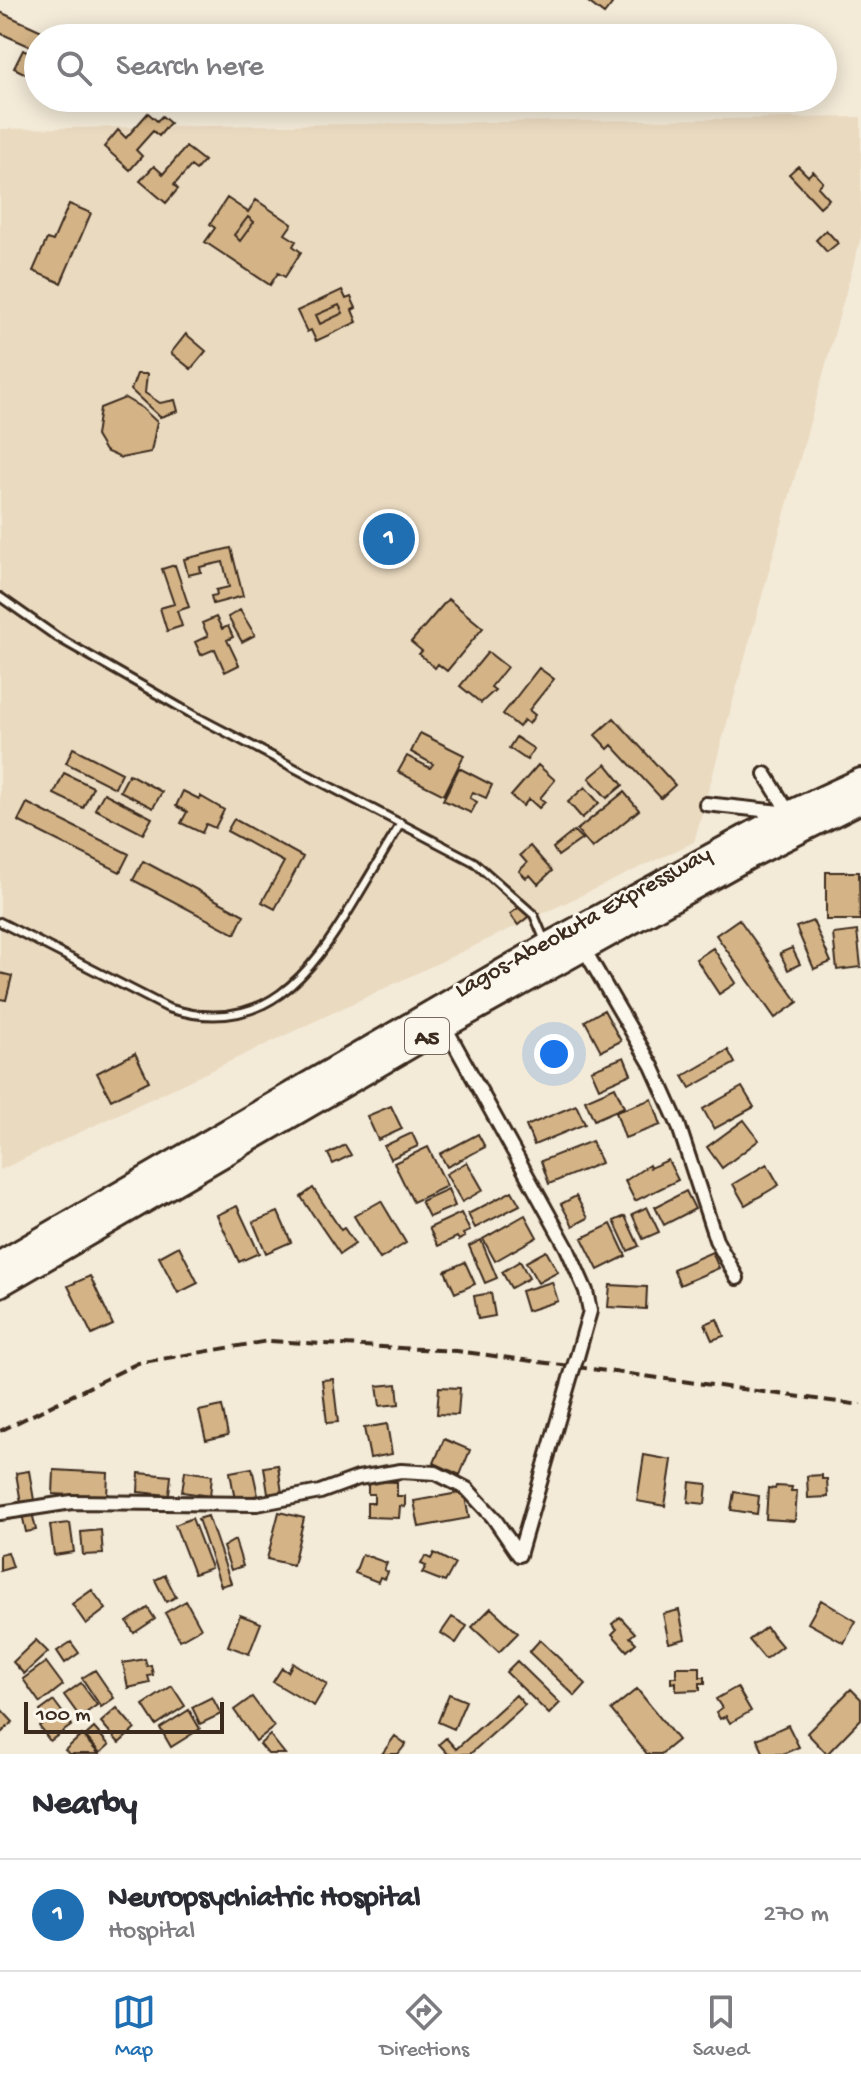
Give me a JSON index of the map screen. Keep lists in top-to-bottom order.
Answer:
{
  "streets": {
    "highway": ["Lagos-Abeokuta Expressway", "A5"]
  },
  "scale_bar": "100 m",
  "page": {
    "search": "Search here",
    "pins": "1",
    "scale": "100 m",
    "heading": "Nearby",
    "list": [
      {
        "mark": "1",
        "name": "Neuropsychiatric Hospital",
        "note": "Hospital",
        "value": "270 m"
      }
    ],
    "nav": ["Map", "Directions", "Saved"]
  }
}
